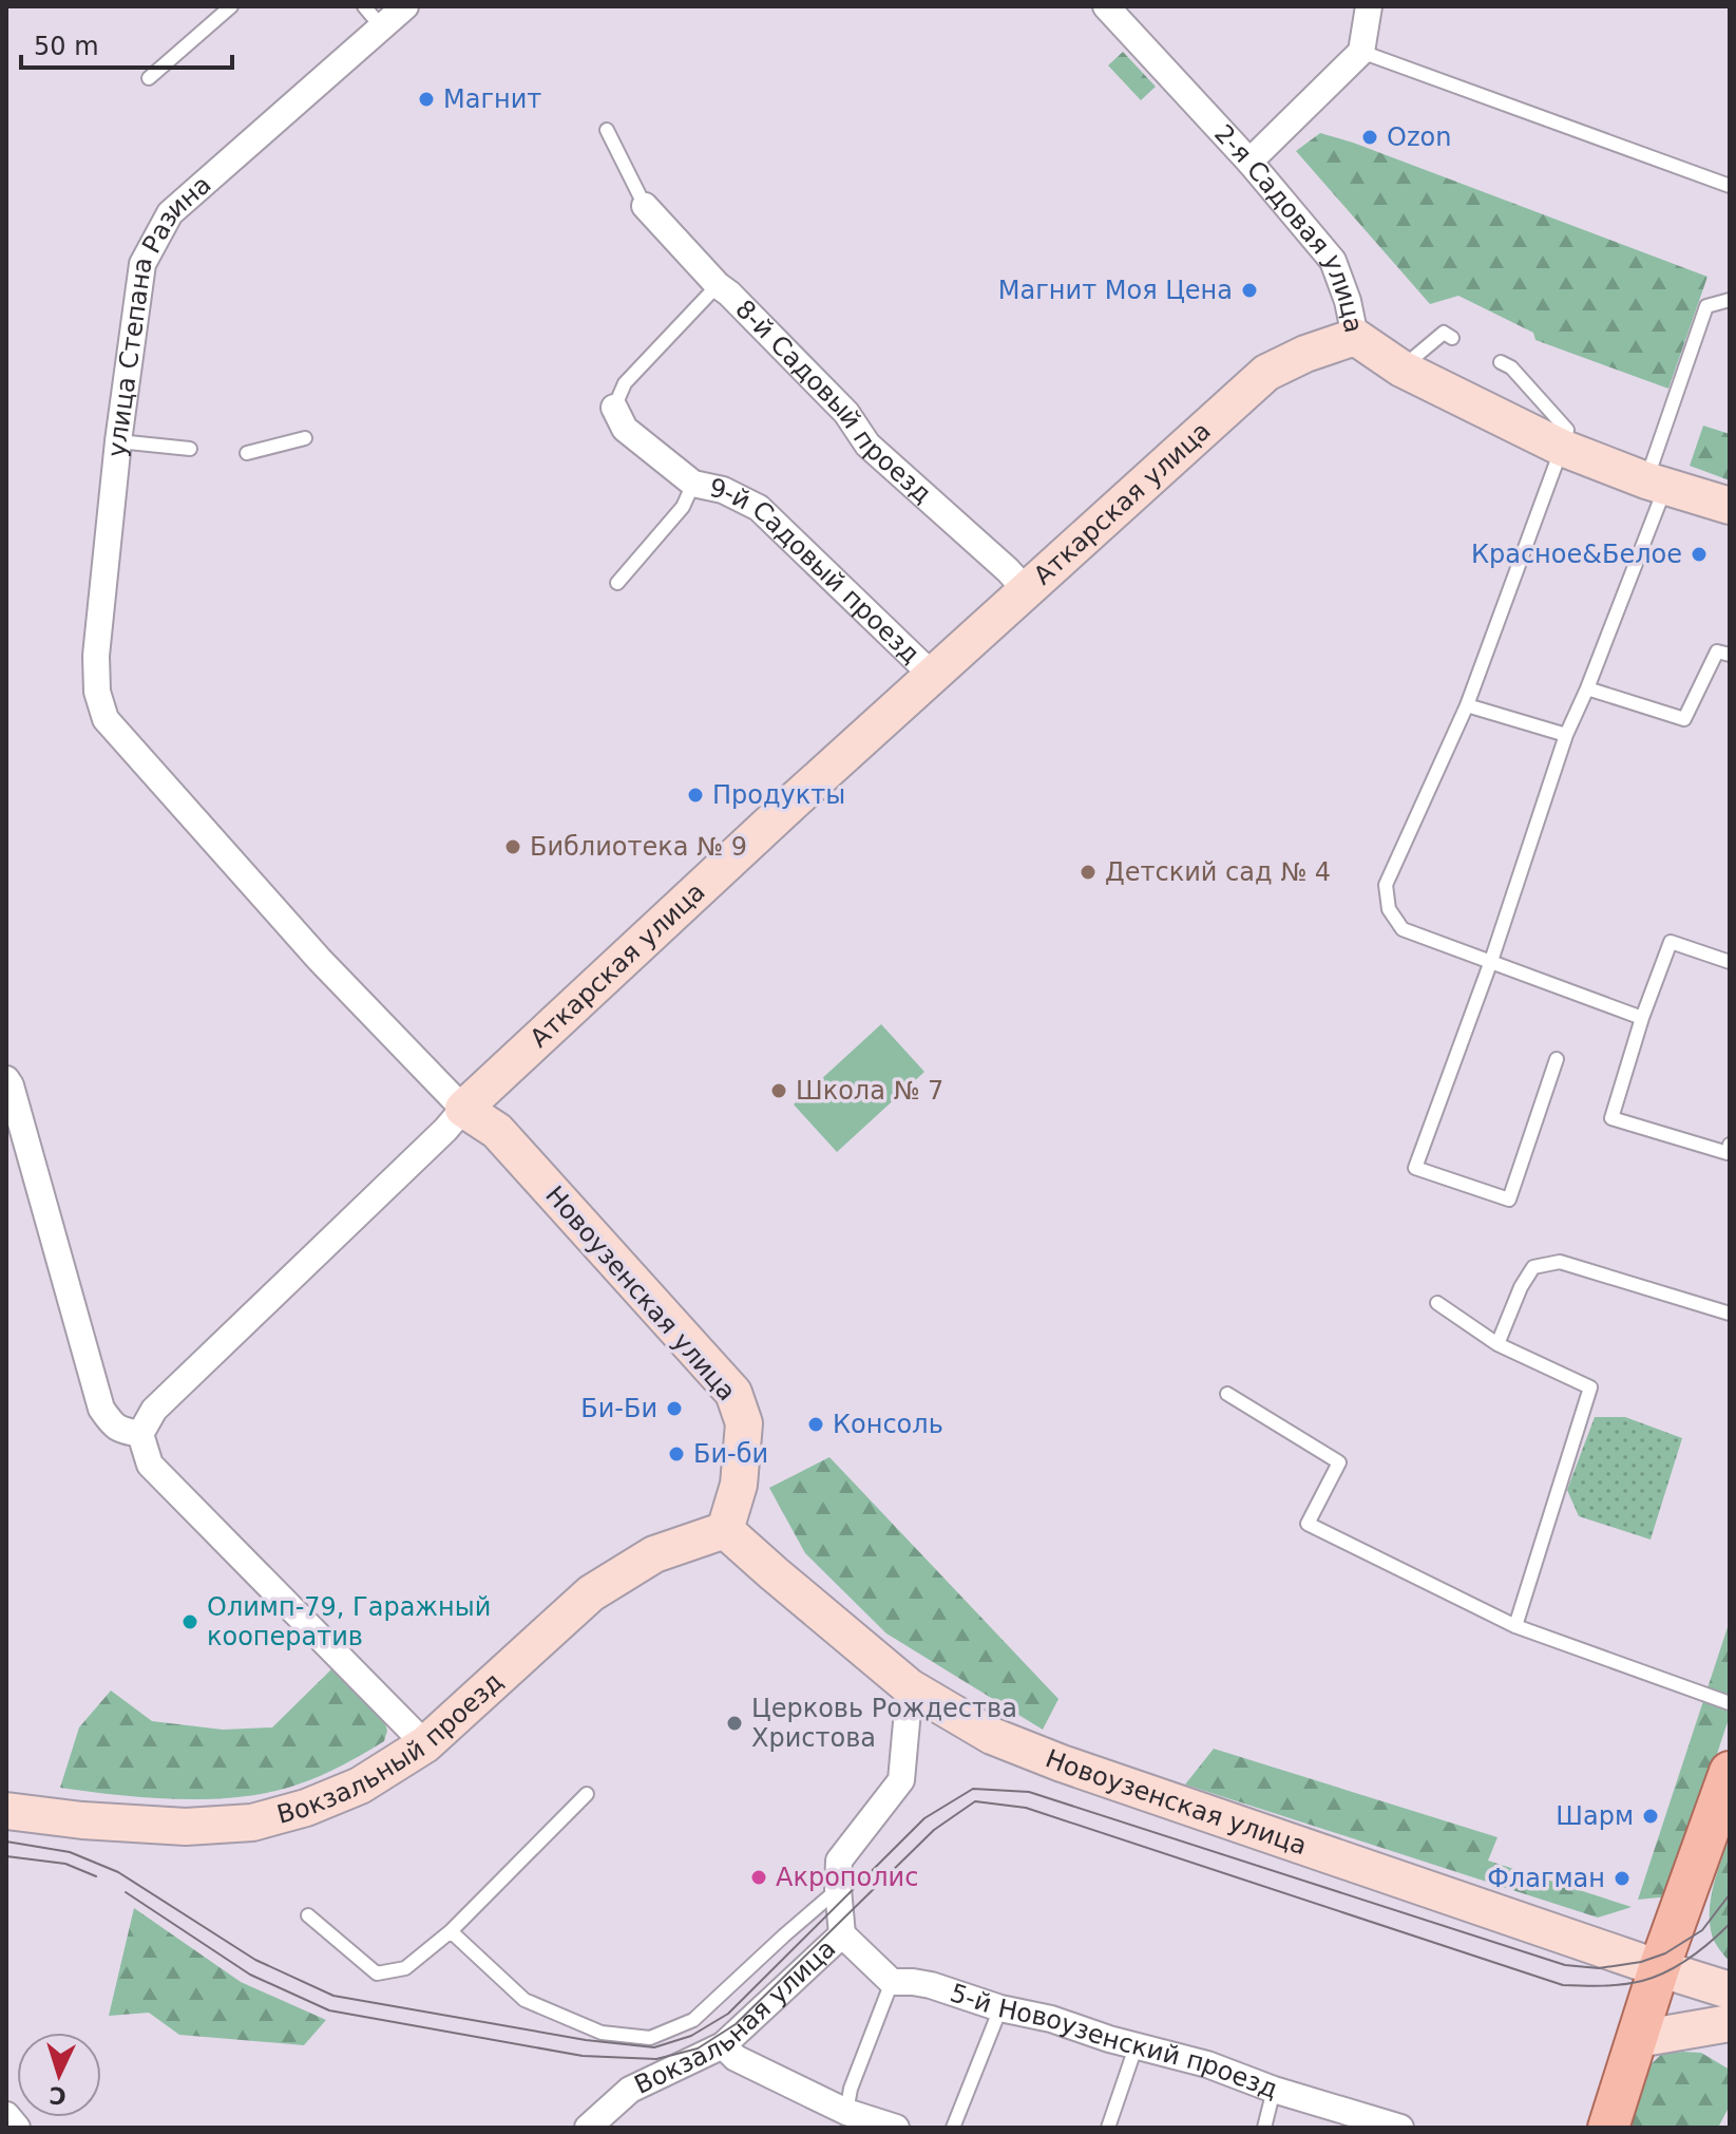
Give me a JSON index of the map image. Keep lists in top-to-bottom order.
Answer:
{
  "streets": {
    "main road": [
      "2-я Садовая улица",
      "Аткарская улица",
      "Новоузенская улица",
      "Вокзальный проезд"
    ],
    "street": [
      "улица Степана Разина",
      "8-й Садовый проезд",
      "9-й Садовый проезд",
      "Вокзальная улица",
      "5-й Новоузенский проезд"
    ]
  },
  "crossings": [
    ["2-я Садовая улица", "Аткарская улица"],
    ["улица Степана Разина", "Новоузенская улица"],
    ["8-й Садовый проезд", "Аткарская улица"],
    ["Аткарская улица", "9-й Садовый проезд"],
    ["Аткарская улица", "Новоузенская улица"],
    ["Новоузенская улица", "Вокзальный проезд"]
  ],
  "places": [
    "Магнит",
    "Ozon",
    "Магнит Моя Цена",
    "Красное&Белое",
    "Продукты",
    "Библиотека № 9",
    "Детский сад № 4",
    "Школа № 7",
    "Би-Би",
    "Консоль",
    "Би-би",
    "Олимп-79, Гаражный кооператив",
    "Церковь Рождества Христова",
    "Шарм",
    "Акрополис",
    "Флагман"
  ],
  "scale_bar": "50 m",
  "north": "bottom"
}
